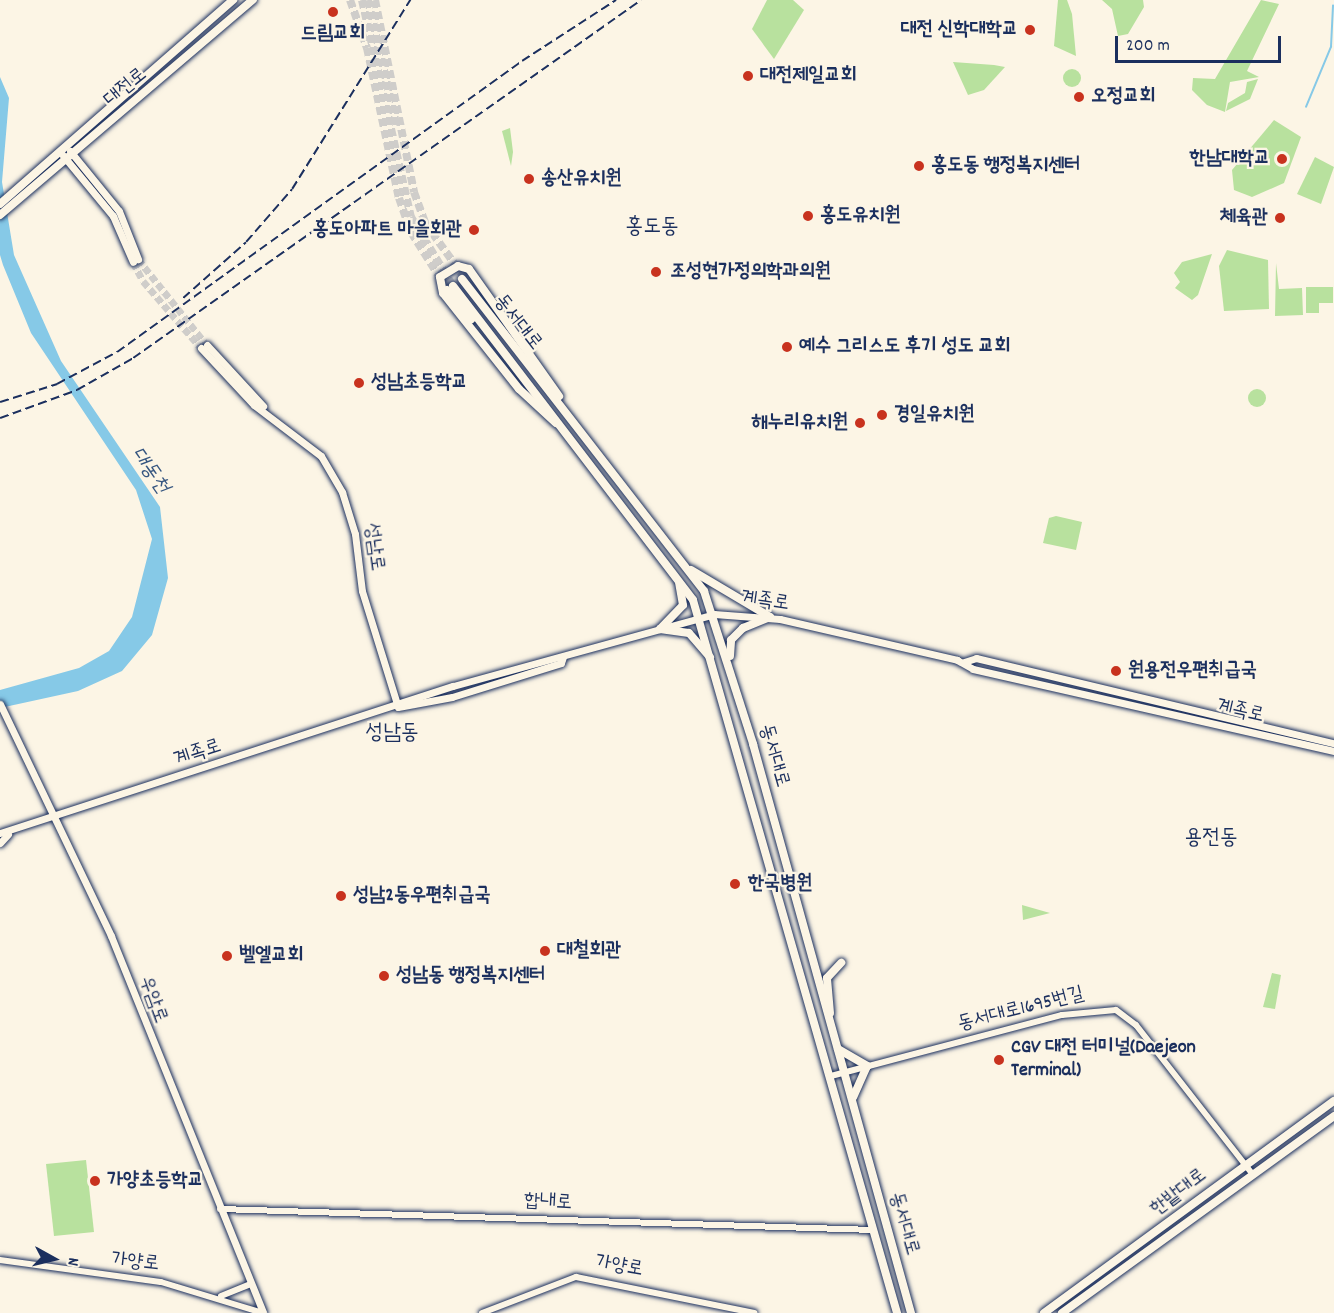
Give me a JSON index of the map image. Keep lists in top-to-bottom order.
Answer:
{
  "streets": {
    "main road": [
      "대전로",
      "동서대로",
      "성남로",
      "계족로",
      "우암로",
      "한밭대로"
    ],
    "street": ["동서대로1695번길", "합내로", "가양로"]
  },
  "crossings": [
    ["동서대로", "계족로"],
    ["동서대로", "동서대로1695번길"],
    ["동서대로", "합내로"],
    ["성남로", "계족로"],
    ["계족로", "우암로"],
    ["우암로", "합내로"],
    ["우암로", "가양로"],
    ["동서대로1695번길", "한밭대로"]
  ],
  "districts": ["홍도동", "성남동", "용전동"],
  "water": ["대동천"],
  "places": [
    "드림교회",
    "대전 신학대학교",
    "대전제일교회",
    "오정교회",
    "한남대학교",
    "홍도동 행정복지센터",
    "송산유치원",
    "홍도유치원",
    "체육관",
    "홍도아파트 마을회관",
    "조성현가정의학과의원",
    "예수 그리스도 후기 성도 교회",
    "성남초등학교",
    "경일유치원",
    "해누리유치원",
    "원용전우편취급국",
    "한국병원",
    "성남2동우편취급국",
    "대철회관",
    "벨엘교회",
    "성남동 행정복지센터",
    "CGV 대전 터미널(Daejeon Terminal)",
    "가양초등학교"
  ],
  "scale_bar": "200 m",
  "north": "right"
}
